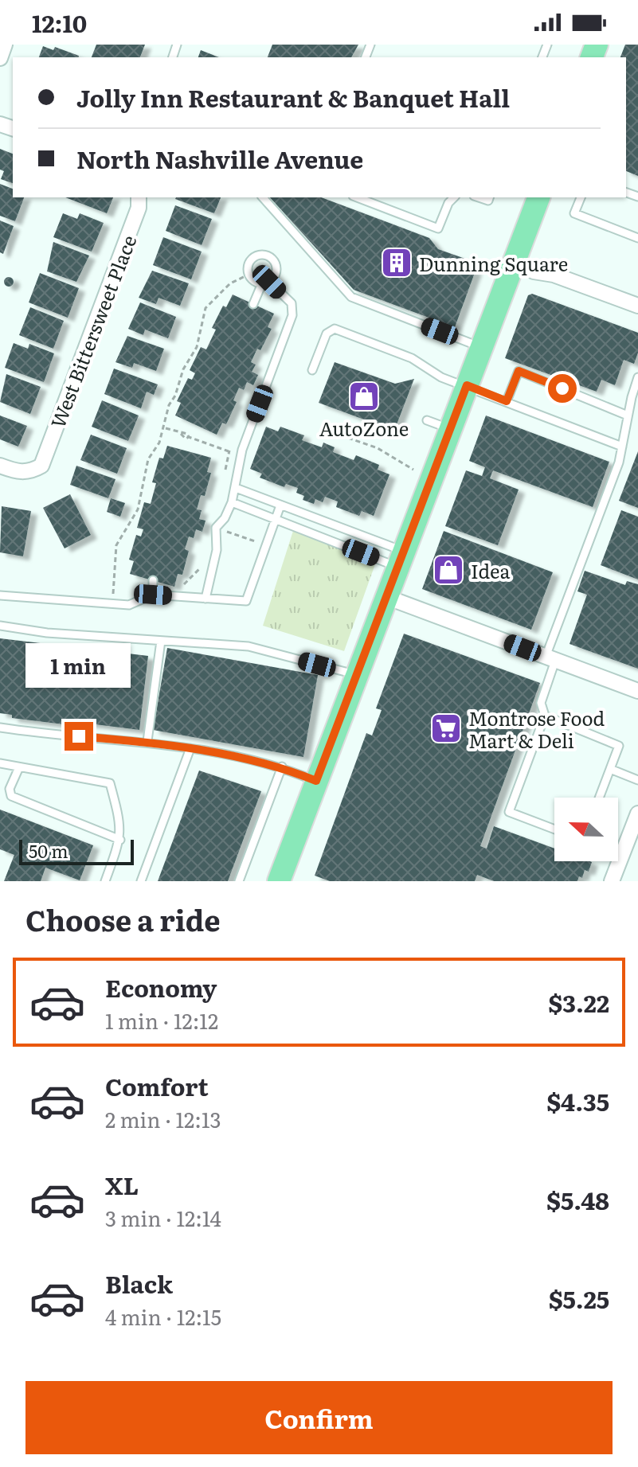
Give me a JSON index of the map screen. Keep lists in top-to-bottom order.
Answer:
{
  "streets": {
    "street": ["West Bittersweet Place"]
  },
  "places": {
    "building": ["Dunning Square"],
    "shop": ["AutoZone", "Idea"],
    "supermarket": ["Montrose Food Mart & Deli"]
  },
  "scale_bar": "50 m",
  "north": "left",
  "page": {
    "status": "12:10",
    "banner": ["Jolly Inn Restaurant & Banquet Hall", "North Nashville Avenue"],
    "bubble": "1 min",
    "scale": "50 m",
    "heading": "Choose a ride",
    "list": [
      {
        "name": "Economy",
        "note": "1 min · 12:12",
        "value": "$3.22"
      },
      {
        "name": "Comfort",
        "note": "2 min · 12:13",
        "value": "$4.35"
      },
      {
        "name": "XL",
        "note": "3 min · 12:14",
        "value": "$5.48"
      },
      {
        "name": "Black",
        "note": "4 min · 12:15",
        "value": "$5.25"
      }
    ],
    "buttons": "Confirm"
  }
}
